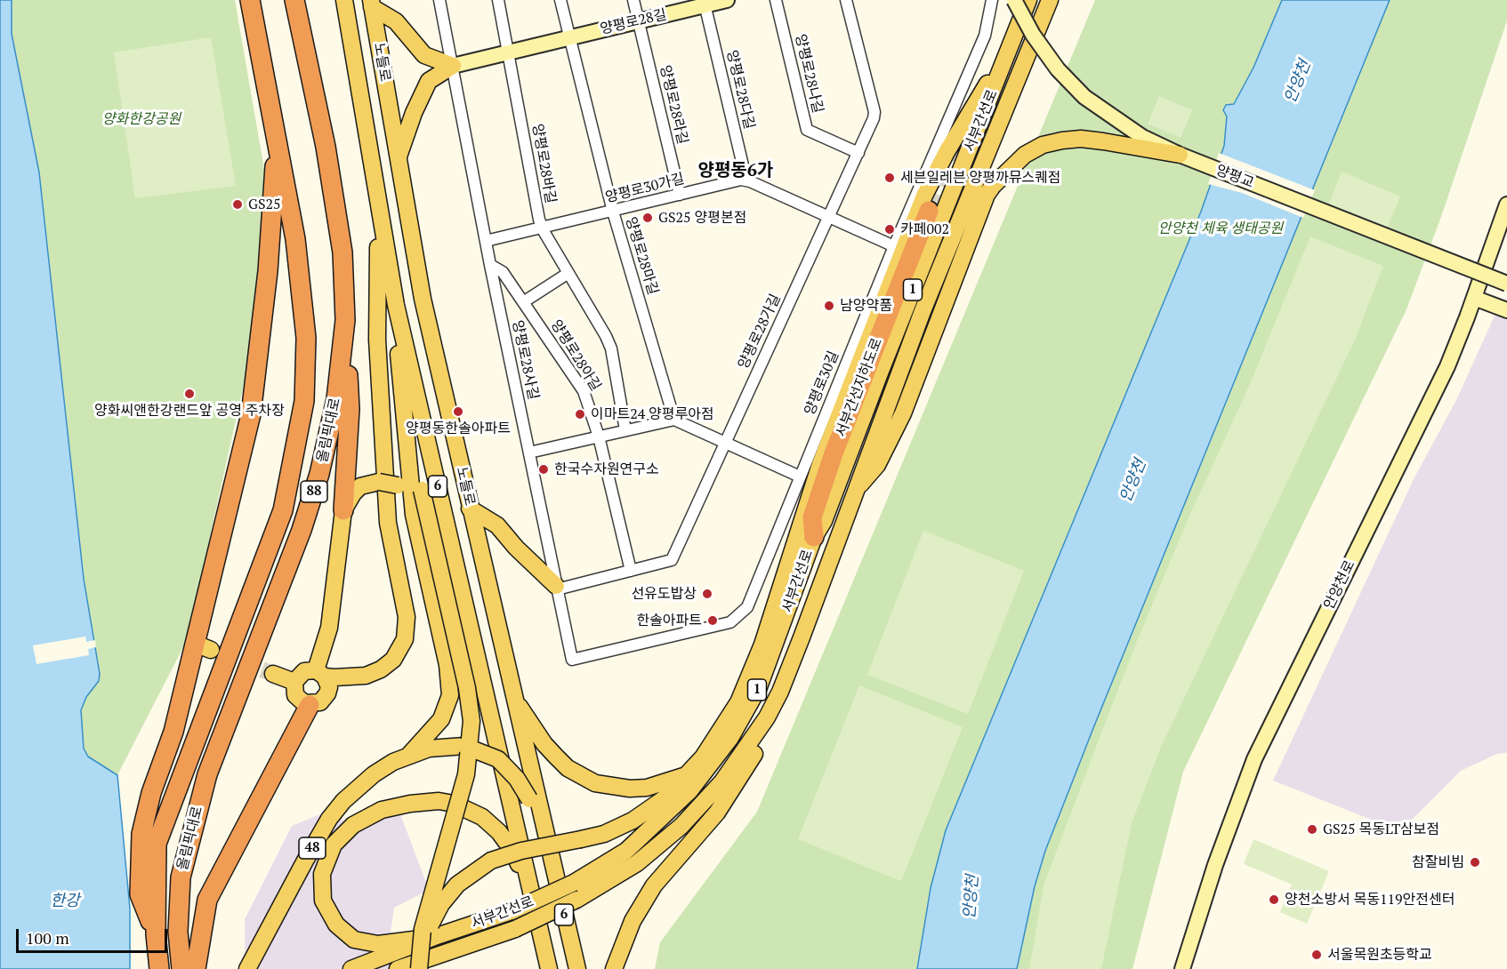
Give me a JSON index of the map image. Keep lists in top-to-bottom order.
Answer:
{
  "streets": {
    "highway": ["서부간선지하도로", "올림픽대로", "88"],
    "main road": [
      "양평로28길",
      "노들로",
      "서부간선로",
      "양평교",
      "1",
      "6",
      "안양천로",
      "48"
    ],
    "street": [
      "양평로28나길",
      "양평로28다길",
      "양평로28라길",
      "양평로28바길",
      "양평로30가길",
      "양평로28마길",
      "양평로28가길",
      "양평로28아길",
      "양평로28사길",
      "양평로30길"
    ]
  },
  "crossings": [
    ["양평로28길", "양평로28다길"],
    ["양평로28길", "양평로28라길"],
    ["양평로28길", "양평로28바길"],
    ["양평로28길", "양평로28마길"],
    ["양평로28길", "양평로28사길"],
    ["노들로", "48"],
    ["양평로28나길", "양평로28가길"],
    ["양평로28다길", "양평로30가길"],
    ["양평로28라길", "양평로30가길"],
    ["서부간선로", "서부간선지하도로"],
    ["양평로28바길", "양평로30가길"],
    ["양평로30가길", "양평로28마길"],
    ["양평로30가길", "양평로28사길"],
    ["양평로28가길", "양평로28아길"],
    ["양평로28가길", "양평로28사길"],
    ["양평로28아길", "양평로28사길"],
    ["양평로28사길", "양평로30길"]
  ],
  "districts": ["양평동6가"],
  "water": ["안양천", "한강"],
  "parks": ["양화한강공원", "안양천 체육 생태공원"],
  "places": [
    "세븐일레븐 양평까뮤스퀘점",
    "GS25",
    "GS25 양평본점",
    "카페002",
    "남양약품",
    "양화씨앤한강랜드앞 공영 주차장",
    "양평동한솔아파트",
    "이마트24 양평루아점",
    "한국수자원연구소",
    "선유도밥상",
    "한솔아파트",
    "GS25 목동LT삼보점",
    "참잘비빔",
    "양천소방서 목동119안전센터",
    "서울목원초등학교"
  ],
  "scale_bar": "100 m"
}
